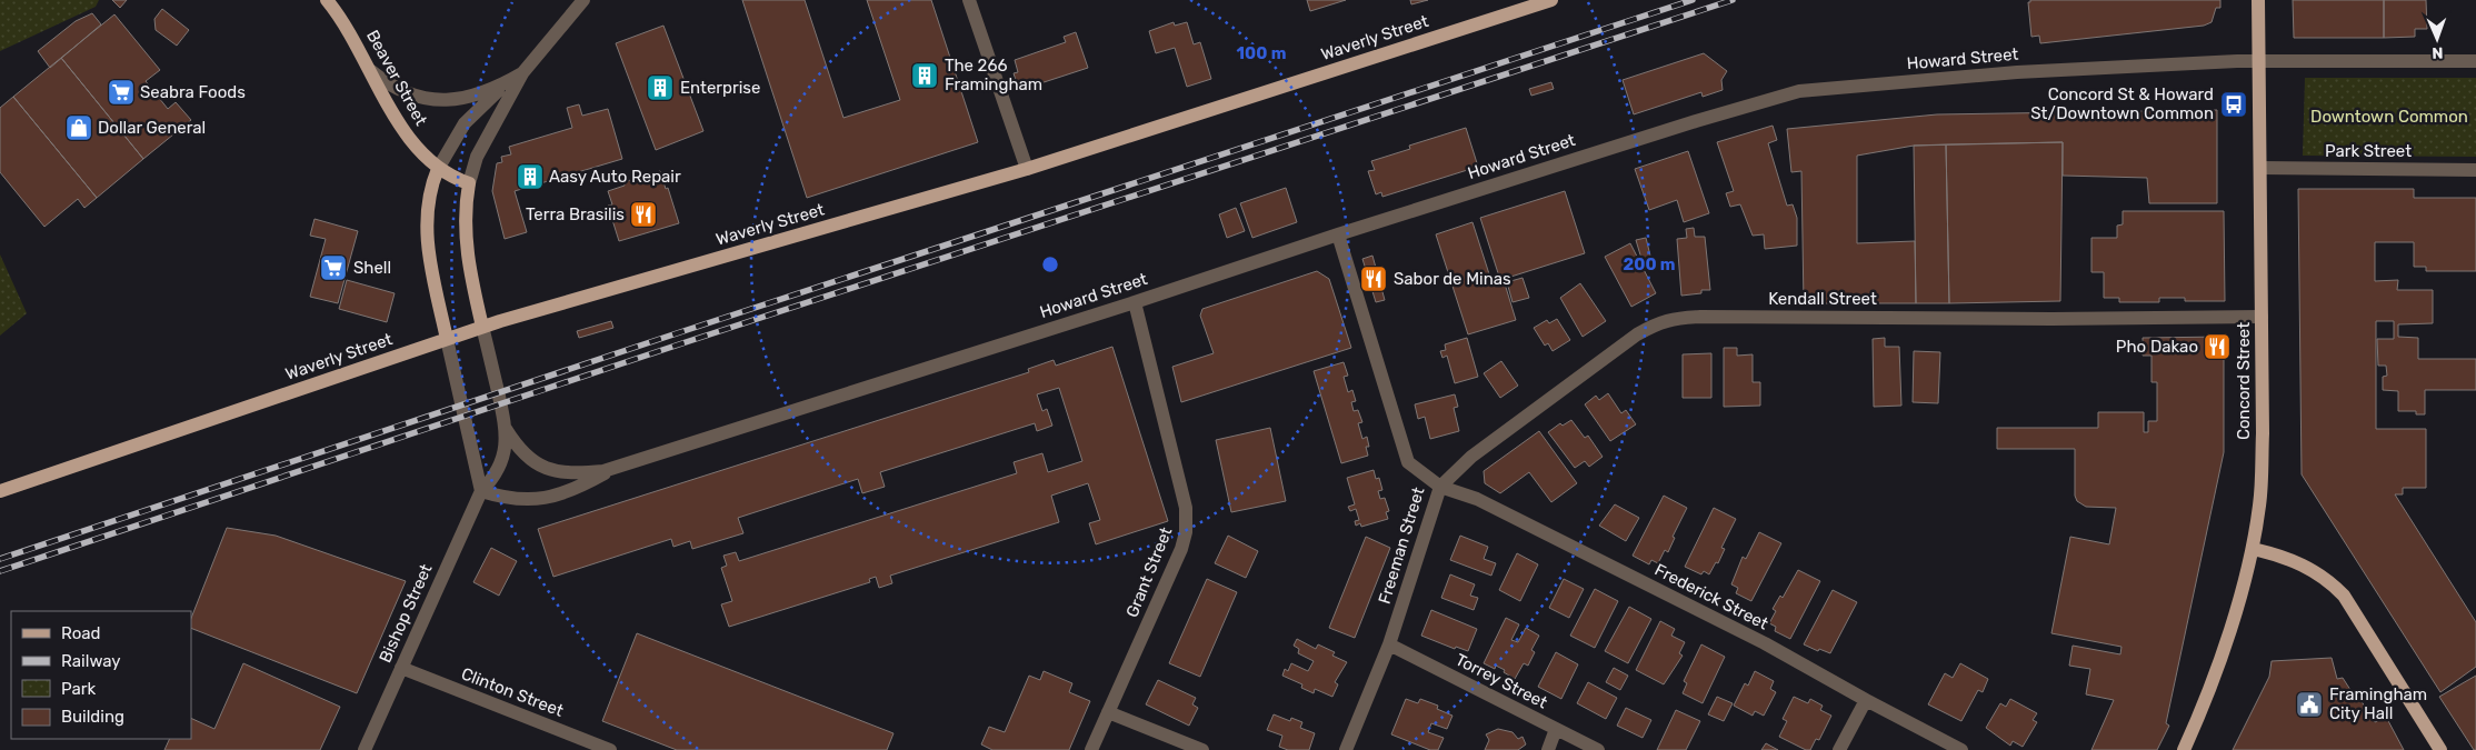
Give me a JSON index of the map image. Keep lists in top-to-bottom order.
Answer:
{
  "streets": {
    "main road": ["Waverly Street", "Beaver Street", "Concord Street"],
    "street": [
      "Howard Street",
      "Park Street",
      "Kendall Street",
      "Freeman Street",
      "Grant Street",
      "Frederick Street",
      "Bishop Street",
      "Torrey Street",
      "Clinton Street"
    ]
  },
  "crossings": [
    ["Waverly Street", "Bishop Street"],
    ["Howard Street", "Concord Street"],
    ["Howard Street", "Freeman Street"],
    ["Howard Street", "Grant Street"],
    ["Howard Street", "Bishop Street"],
    ["Park Street", "Concord Street"],
    ["Kendall Street", "Concord Street"],
    ["Kendall Street", "Freeman Street"],
    ["Kendall Street", "Frederick Street"],
    ["Freeman Street", "Frederick Street"],
    ["Freeman Street", "Torrey Street"],
    ["Bishop Street", "Clinton Street"]
  ],
  "parks": ["Downtown Common"],
  "places": {
    "building": ["The 266 Framingham", "Enterprise", "Aasy Auto Repair"],
    "supermarket": ["Seabra Foods", "Shell"],
    "bus stop": ["Concord St & Howard St/Downtown Common"],
    "shop": ["Dollar General"],
    "restaurant": ["Terra Brasilis", "Sabor de Minas", "Pho Dakao"],
    "public building": ["Framingham City Hall"]
  },
  "legend": [
    "Road",
    "Railway",
    "Park",
    "Building"
  ],
  "north": "bottom",
  "rings": ["100 m", "200 m"]
}
